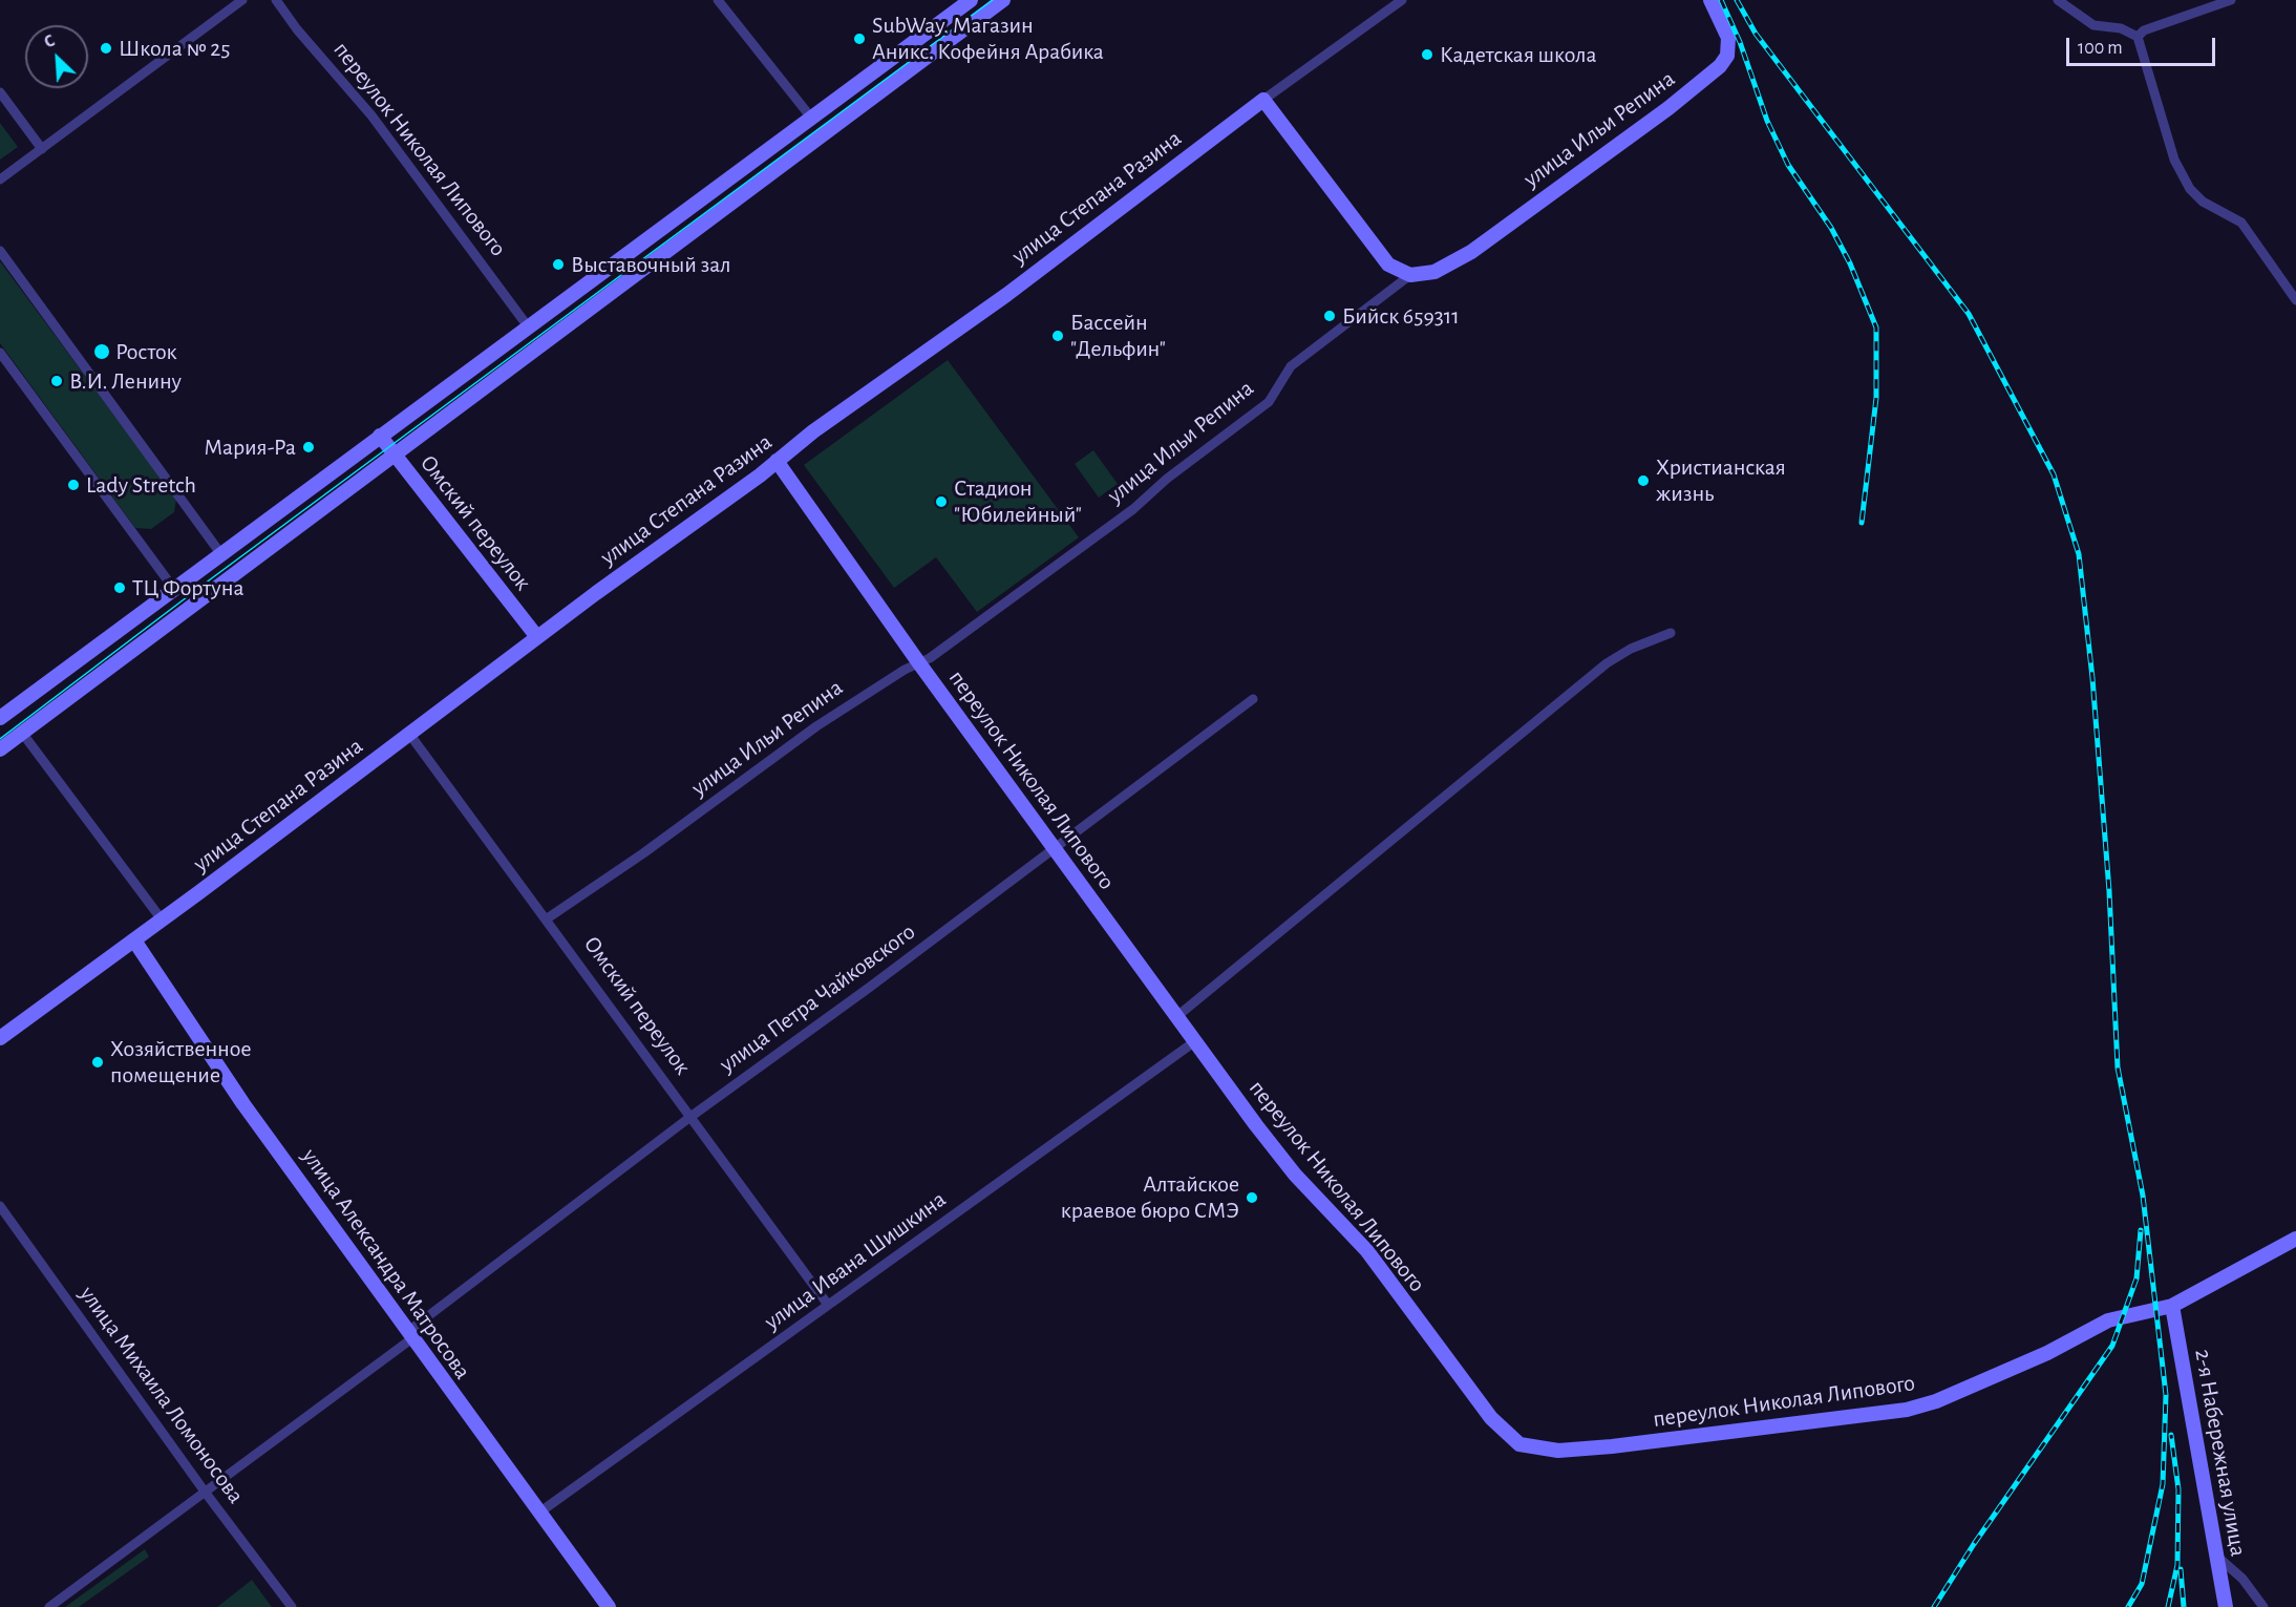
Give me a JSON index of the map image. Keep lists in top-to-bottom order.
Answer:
{
  "streets": {
    "street": [
      "улица Ильи Репина",
      "переулок Николая Липового",
      "улица Степана Разина",
      "Омский переулок",
      "улица Петра Чайковского",
      "улица Ивана Шишкина",
      "улица Александра Матросова",
      "улица Михаила Ломоносова",
      "2-я Набережная улица"
    ]
  },
  "crossings": [
    ["улица Ильи Репина", "переулок Николая Липового"],
    ["улица Ильи Репина", "Омский переулок"],
    ["переулок Николая Липового", "улица Степана Разина"],
    ["переулок Николая Липового", "улица Петра Чайковского"],
    ["переулок Николая Липового", "улица Ивана Шишкина"],
    ["переулок Николая Липового", "2-я Набережная улица"],
    ["улица Степана Разина", "Омский переулок"],
    ["улица Степана Разина", "улица Александра Матросова"],
    ["Омский переулок", "улица Петра Чайковского"],
    ["Омский переулок", "улица Ивана Шишкина"],
    ["улица Петра Чайковского", "улица Александра Матросова"],
    ["улица Петра Чайковского", "улица Михаила Ломоносова"],
    ["улица Ивана Шишкина", "улица Александра Матросова"]
  ],
  "places": [
    "SubWay. Магазин Аникс. Кофейня Арабика",
    "Школа № 25",
    "Кадетская школа",
    "Выставочный зал",
    "Бийск 659311",
    "Бассейн \"Дельфин\"",
    "Росток",
    "В.И. Ленину",
    "Мария-Ра",
    "Христианская жизнь",
    "Lady Stretch",
    "Стадион \"Юбилейный\"",
    "ТЦ Фортуна",
    "Хозяйственное помещение",
    "Алтайское краевое бюро СМЭ"
  ],
  "scale_bar": "100 m",
  "north": "top left"
}
